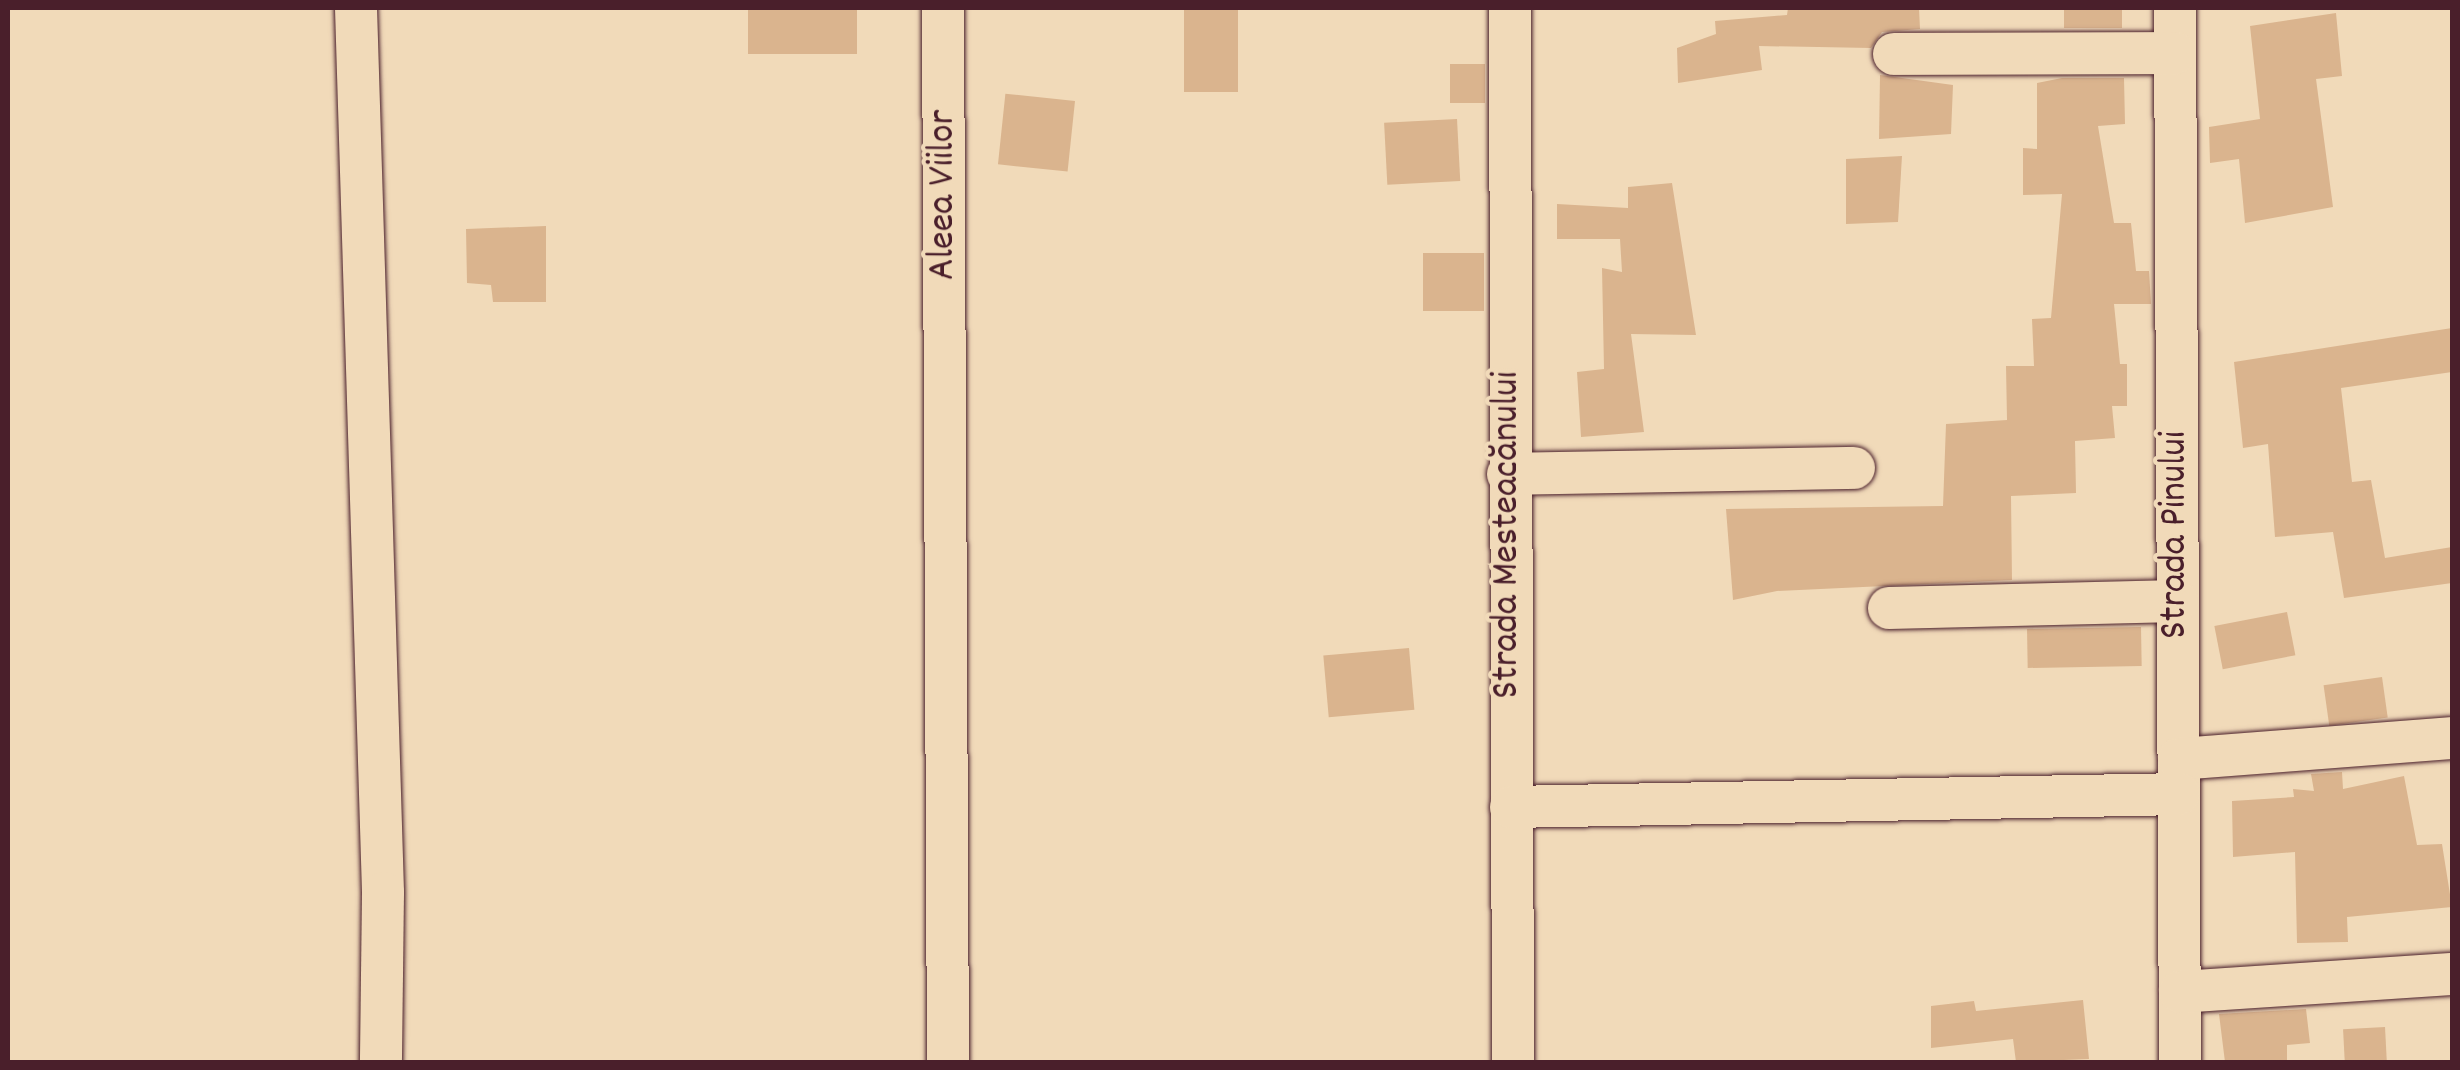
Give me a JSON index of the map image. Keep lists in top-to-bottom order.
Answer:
{
  "streets": {
    "street": ["Aleea Viilor", "Strada Mesteacănului", "Strada Pinului"]
  }
}
